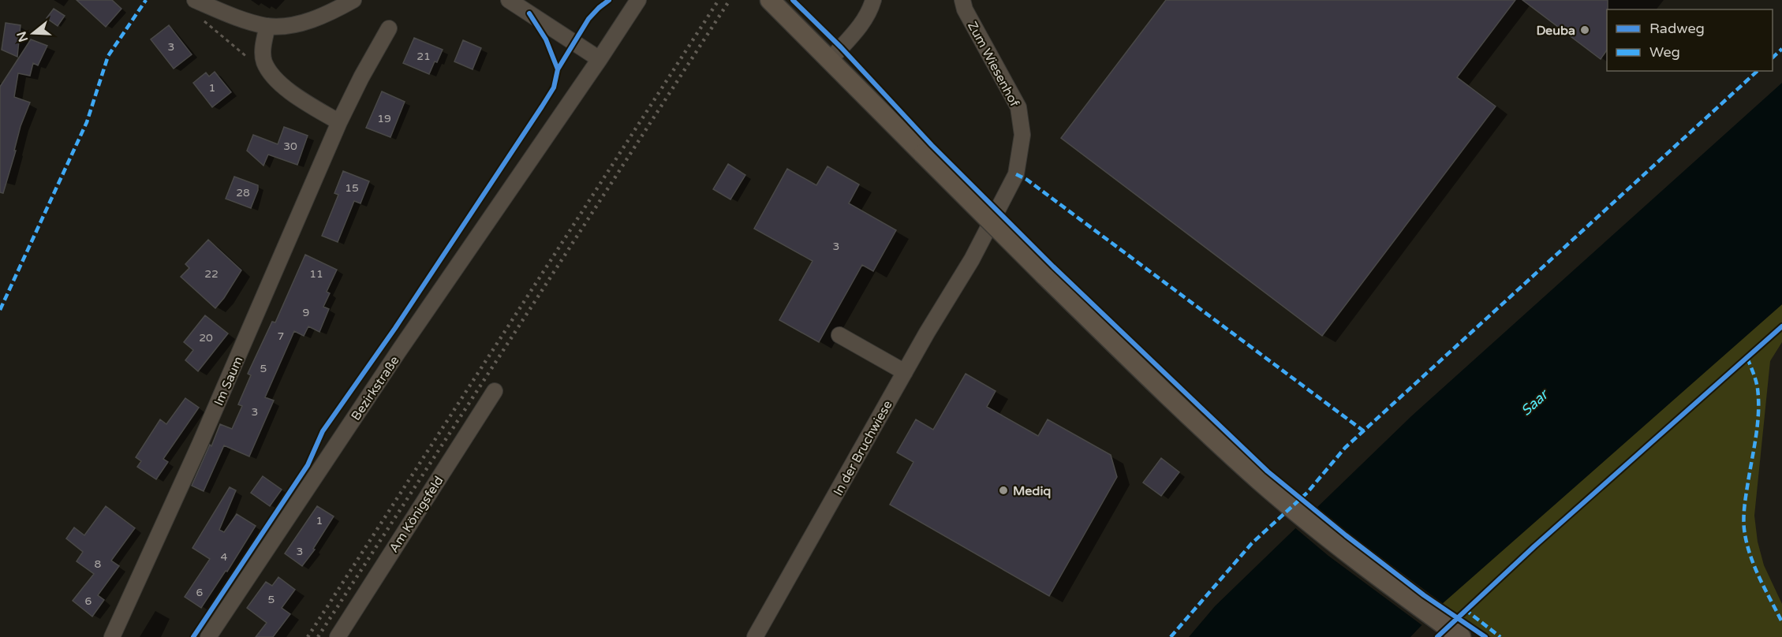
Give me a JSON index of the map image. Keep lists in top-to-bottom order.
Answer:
{
  "streets": {
    "street": [
      "Zum Wiesenhof",
      "Im Saum",
      "Bezirkstraße",
      "In der Bruchwiese",
      "Am Königsfeld"
    ]
  },
  "crossings": [
    ["Zum Wiesenhof", "In der Bruchwiese"]
  ],
  "water": ["Saar"],
  "places": ["Deuba", "Mediq"],
  "house_numbers": [
    "3",
    "21",
    "1",
    "19",
    "30",
    "15",
    "28",
    "3",
    "22",
    "11",
    "9",
    "7",
    "20",
    "5",
    "3",
    "1",
    "3",
    "4",
    "8",
    "6",
    "5",
    "6"
  ],
  "legend": ["Radweg", "Weg"],
  "north": "left"
}
